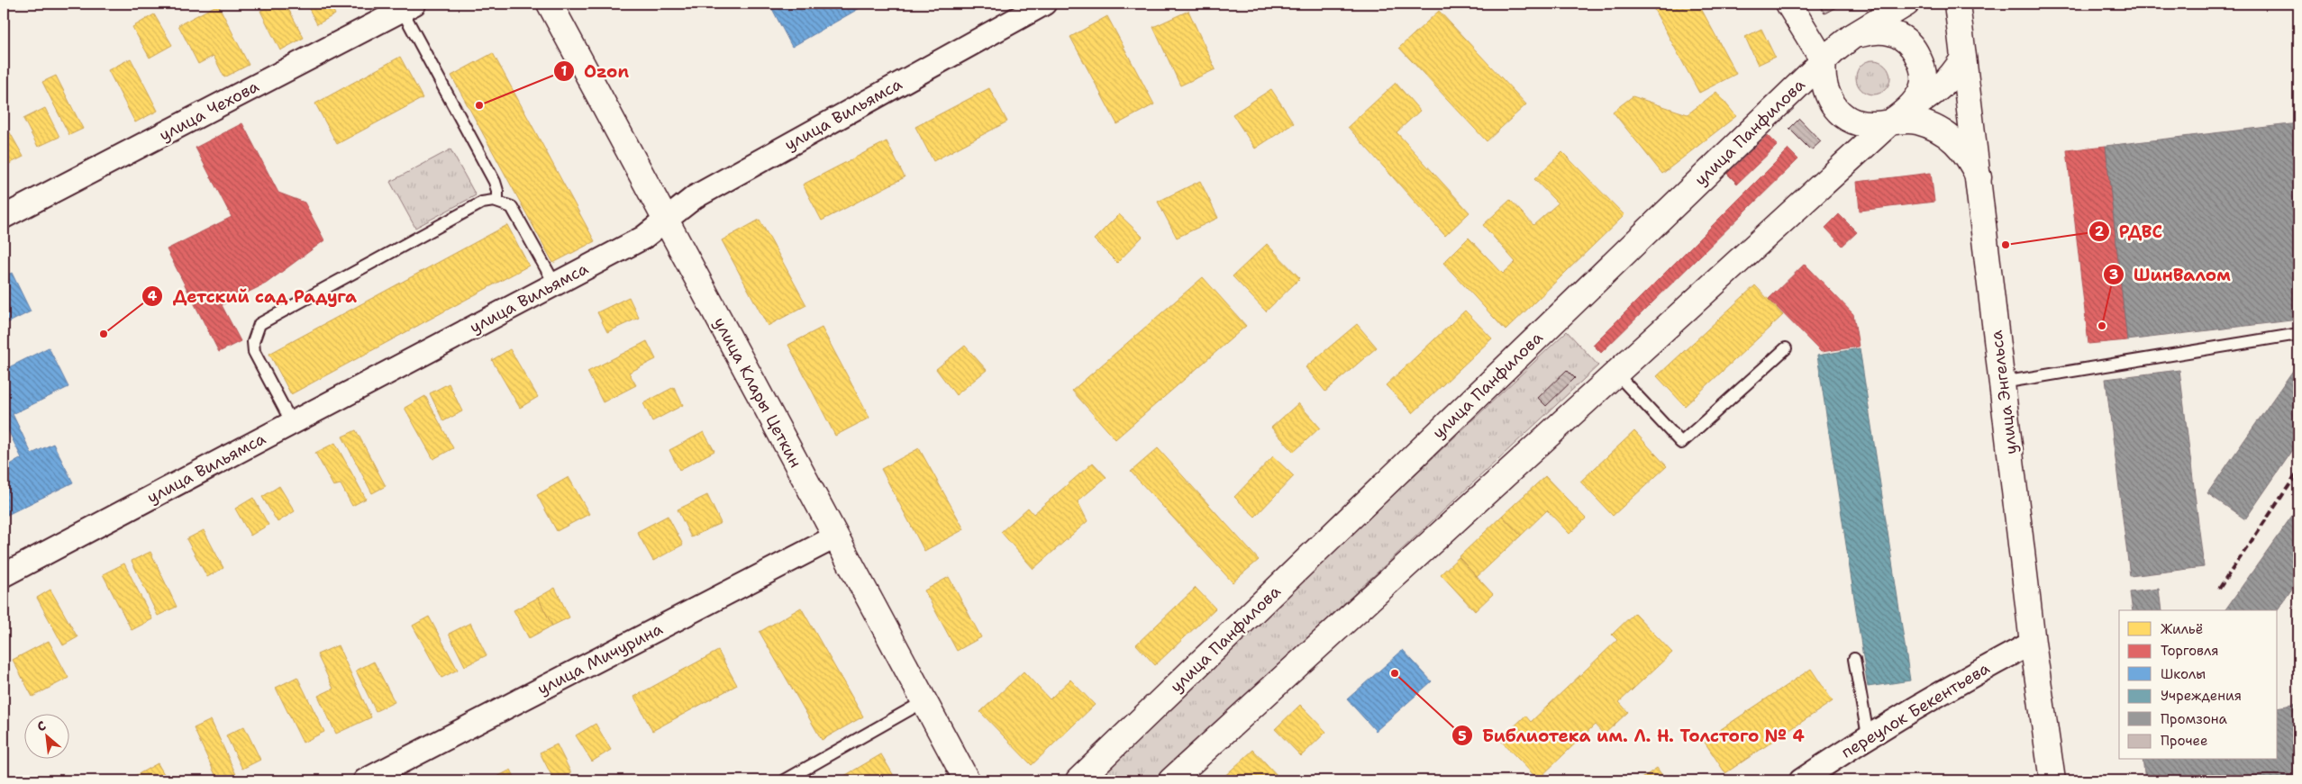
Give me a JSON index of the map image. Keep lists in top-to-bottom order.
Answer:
{
  "streets": {
    "street": [
      "улица Чехова",
      "улица Вильямса",
      "улица Панфилова",
      "улица Клары Цеткин",
      "улица Энгельса",
      "улица Мичурина",
      "переулок Бекентьева"
    ]
  },
  "crossings": [
    ["улица Вильямса", "улица Клары Цеткин"],
    ["улица Клары Цеткин", "улица Мичурина"],
    ["улица Энгельса", "переулок Бекентьева"]
  ],
  "places": [
    "Ozon",
    "РДВС",
    "ШинВалом",
    "Детский сад Радуга",
    "Библиотека им. Л. Н. Толстого № 4"
  ],
  "legend": [
    "Жильё",
    "Торговля",
    "Школы",
    "Учреждения",
    "Промзона",
    "Прочее"
  ],
  "north": "top left"
}
